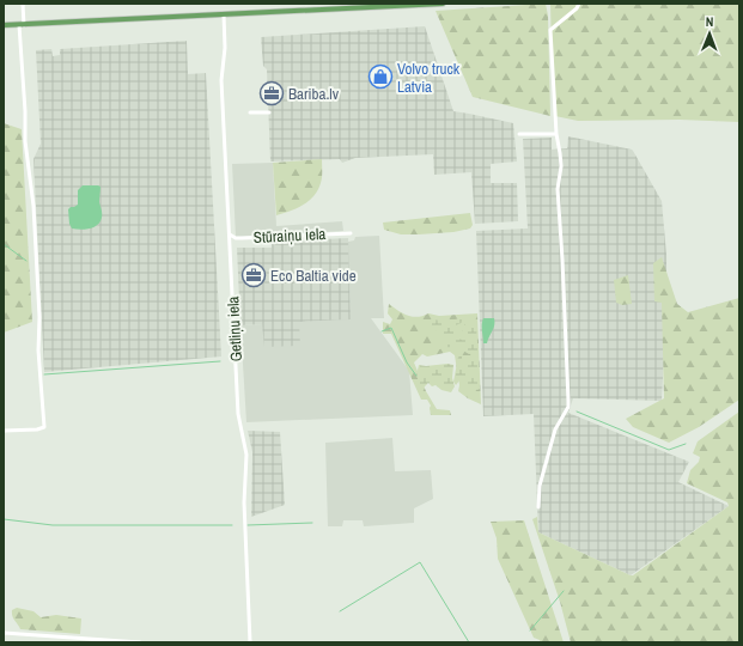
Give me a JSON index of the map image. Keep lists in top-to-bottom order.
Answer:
{
  "streets": {
    "street": ["Stūraiņu iela", "Getliņu iela"]
  },
  "crossings": [
    ["Stūraiņu iela", "Getliņu iela"]
  ],
  "places": {
    "shop": ["Volvo truck Latvia"],
    "office": ["Bariba.lv", "Eco Baltia vide"]
  },
  "north": "top"
}
